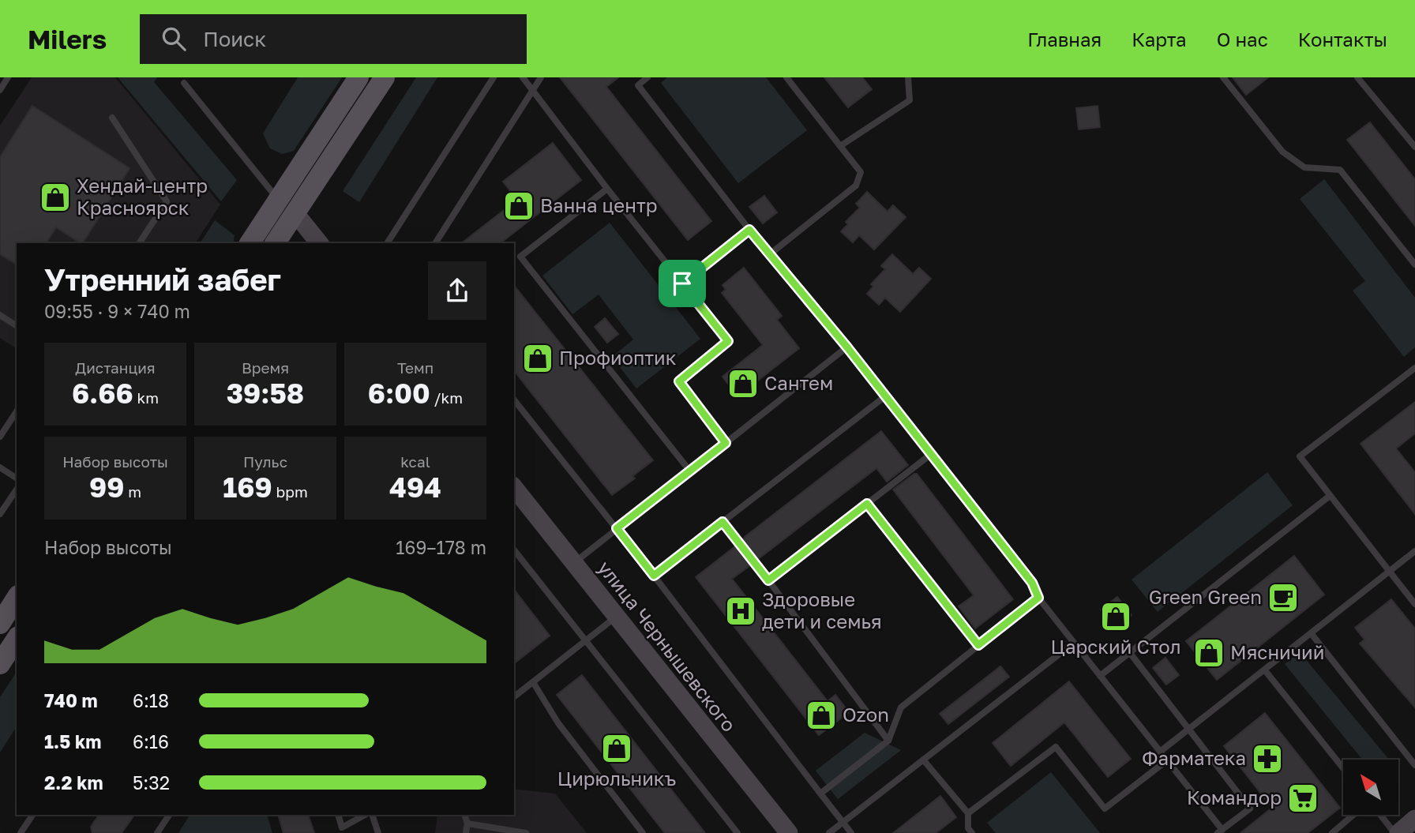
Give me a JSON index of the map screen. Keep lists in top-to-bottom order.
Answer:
{
  "streets": {
    "main road": ["улица Чернышевского"]
  },
  "places": {
    "shop": [
      "Хендай-центр Красноярск",
      "Ванна центр",
      "Профиоптик",
      "Сантем",
      "Царский Стол",
      "Мясничий",
      "Ozon",
      "Цирюльникъ"
    ],
    "cafe": ["Green Green"],
    "hospital": ["Здоровые дети и семья"],
    "pharmacy": ["Фарматека"],
    "supermarket": ["Командор"]
  },
  "north": "top left",
  "page": {
    "header": "Milers",
    "search": "Поиск",
    "nav": [
      "Главная",
      "Карта",
      "О нас",
      "Контакты"
    ],
    "heading": ["Утренний забег", "09:55 · 9 × 740 m"],
    "stats": [
      ["Дистанция", "6.66 km"],
      ["Время", "39:58"],
      ["Темп", "6:00 /km"],
      ["Набор высоты", "99 m"],
      ["Пульс", "169 bpm"],
      ["kcal", "494"]
    ],
    "chart": ["Набор высоты", "169–178 m"],
    "list": [
      {
        "name": "740 m",
        "note": "6:18"
      },
      {
        "name": "1.5 km",
        "note": "6:16"
      },
      {
        "name": "2.2 km",
        "note": "5:32"
      }
    ]
  }
}
